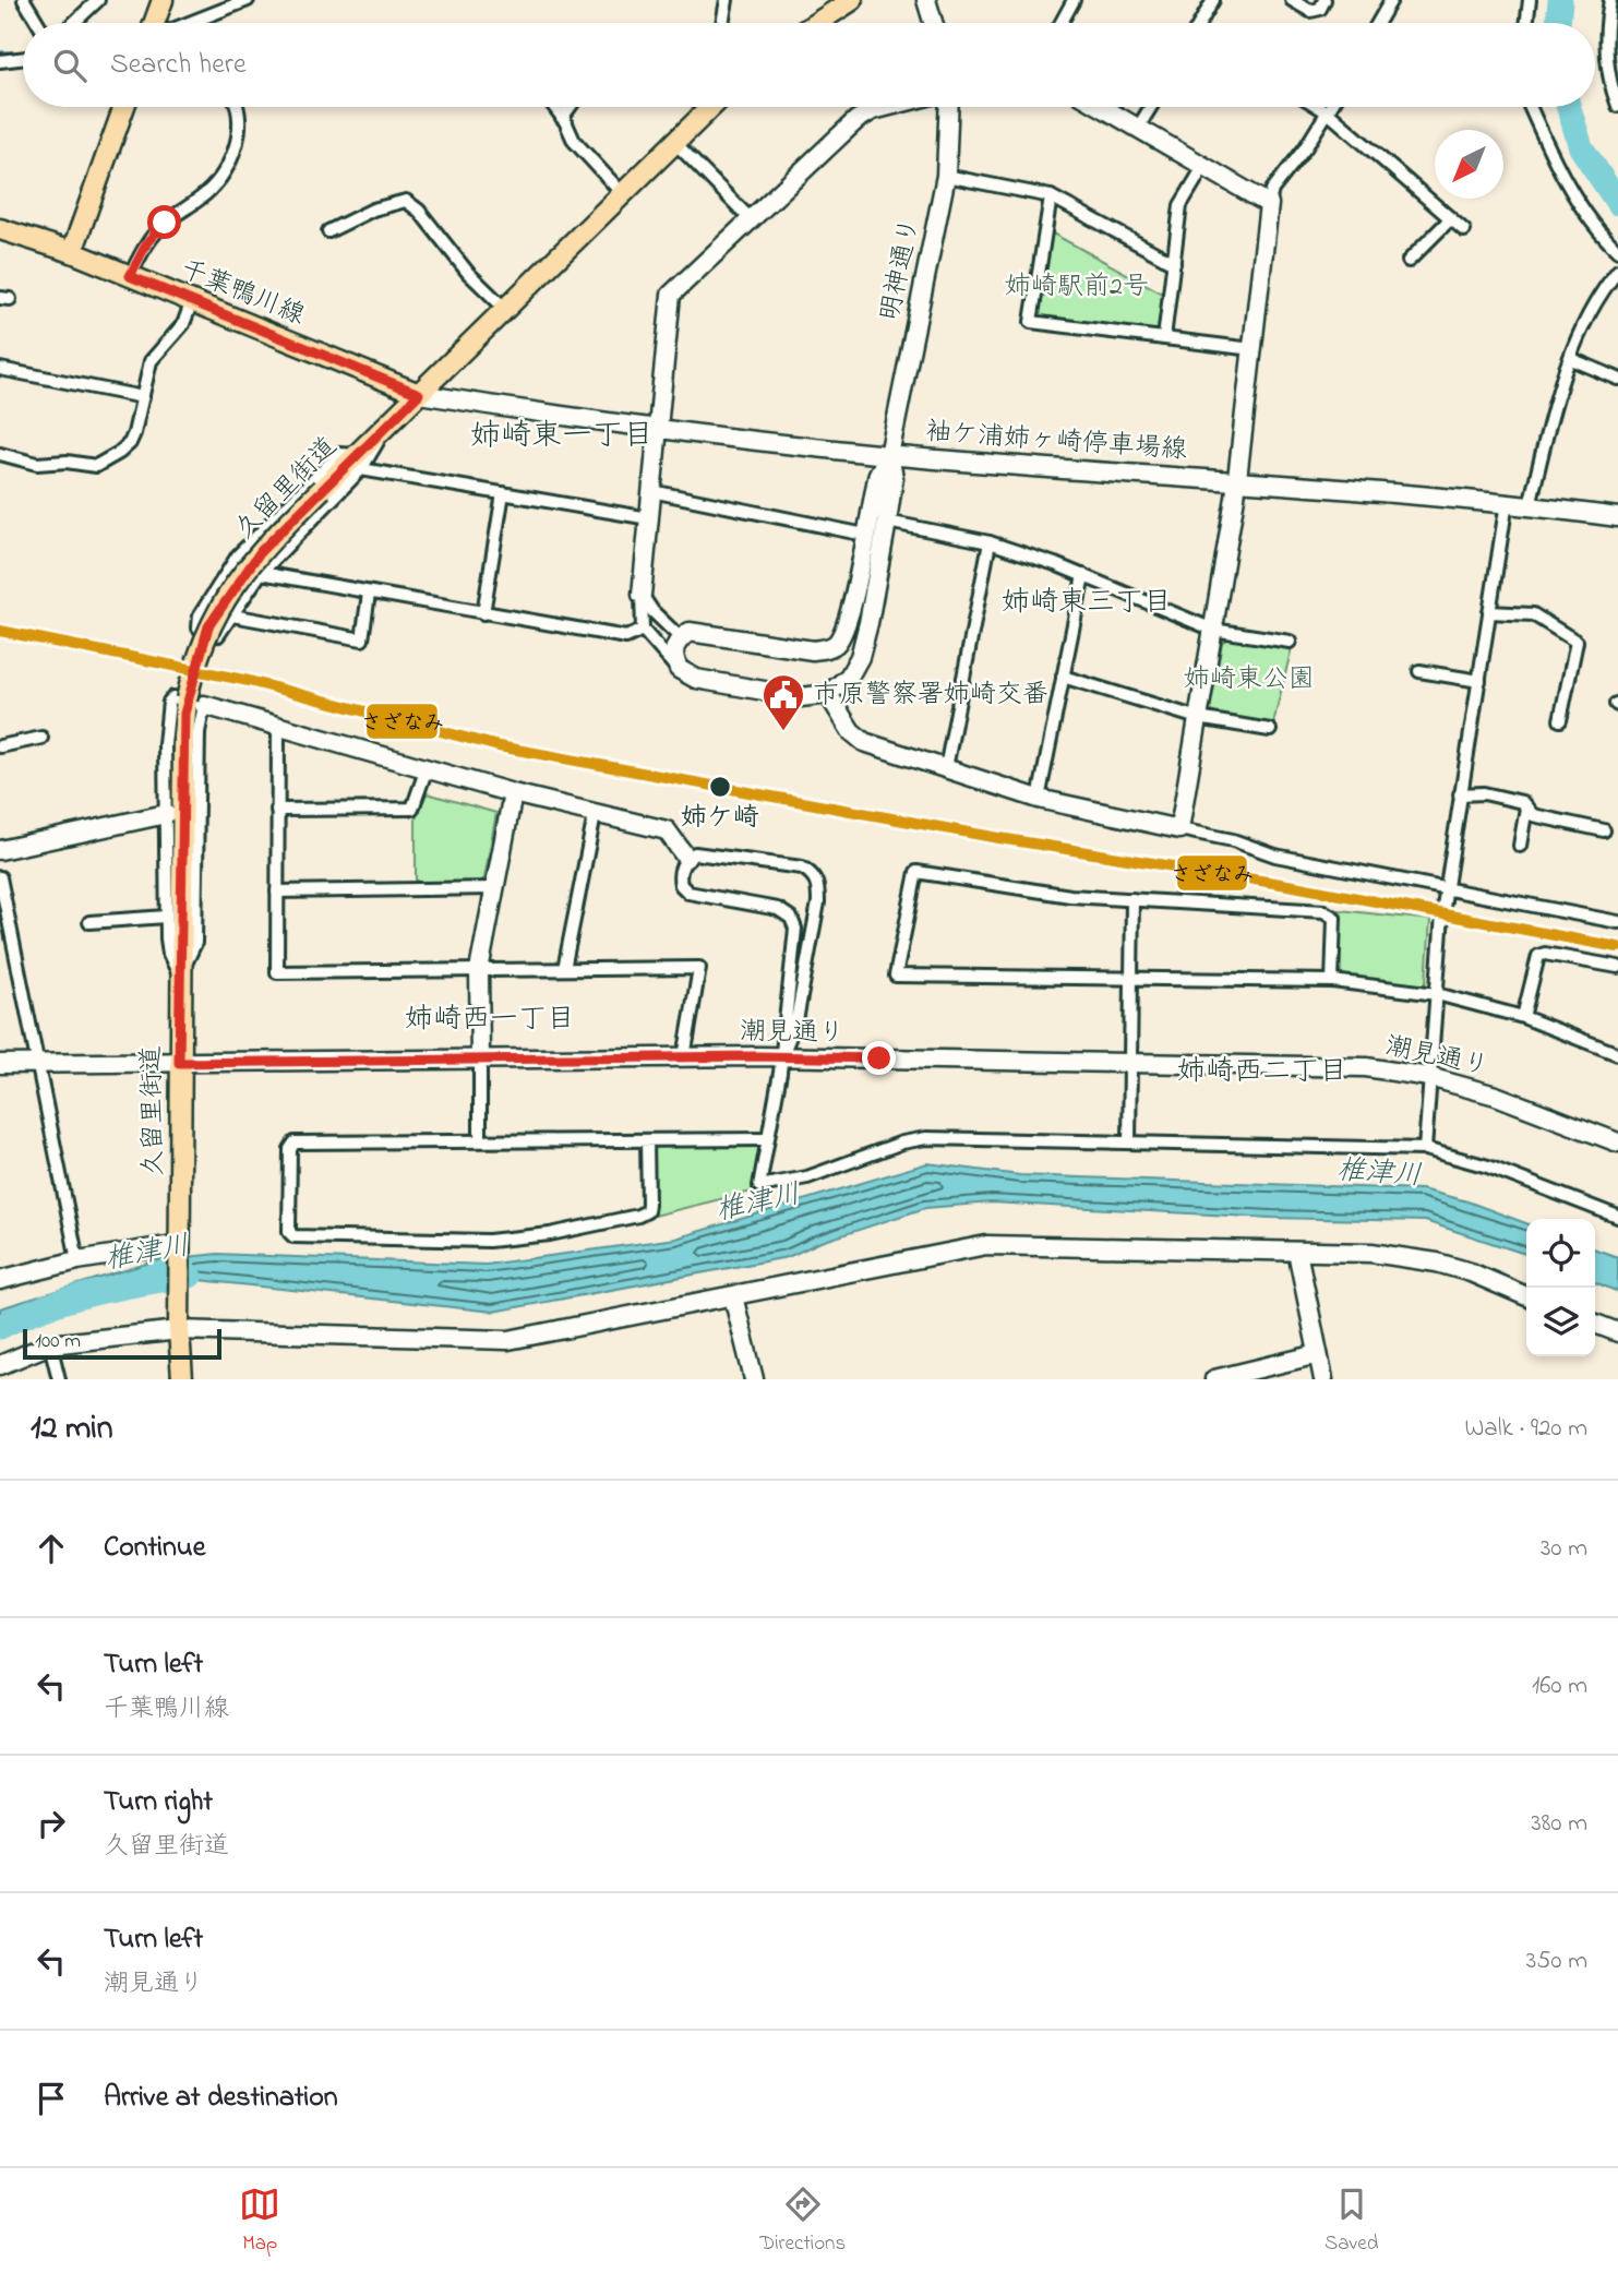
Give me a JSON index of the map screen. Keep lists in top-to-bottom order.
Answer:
{
  "streets": {
    "main road": ["千葉鴨川線", "久留里街道"],
    "street": ["明神通り", "袖ケ浦姉ヶ崎停車場線", "潮見通り"]
  },
  "crossings": [
    ["明神通り", "袖ケ浦姉ヶ崎停車場線"],
    ["千葉鴨川線", "袖ケ浦姉ヶ崎停車場線"],
    ["千葉鴨川線", "久留里街道"],
    ["袖ケ浦姉ヶ崎停車場線", "久留里街道"],
    ["久留里街道", "潮見通り"]
  ],
  "districts": [
    "姉崎東一丁目",
    "姉崎東三丁目",
    "姉崎西一丁目",
    "姉崎西二丁目"
  ],
  "water": ["椎津川"],
  "parks": ["姉崎駅前2号", "姉崎東公園"],
  "places": {
    "public building": ["市原警察署姉崎交番"],
    "other": ["姉ケ崎"]
  },
  "lines": ["transit line さざなみ"],
  "scale_bar": "100 m",
  "north": "bottom left",
  "page": {
    "search": "Search here",
    "scale": "100 m",
    "heading": ["12 min", "Walk · 920 m"],
    "list": [
      ["Continue", "30 m"],
      ["Turn left", "千葉鴨川線", "160 m"],
      ["Turn right", "久留里街道", "380 m"],
      ["Turn left", "潮見通り", "350 m"],
      "Arrive at destination"
    ],
    "nav": ["Map", "Directions", "Saved"]
  }
}
